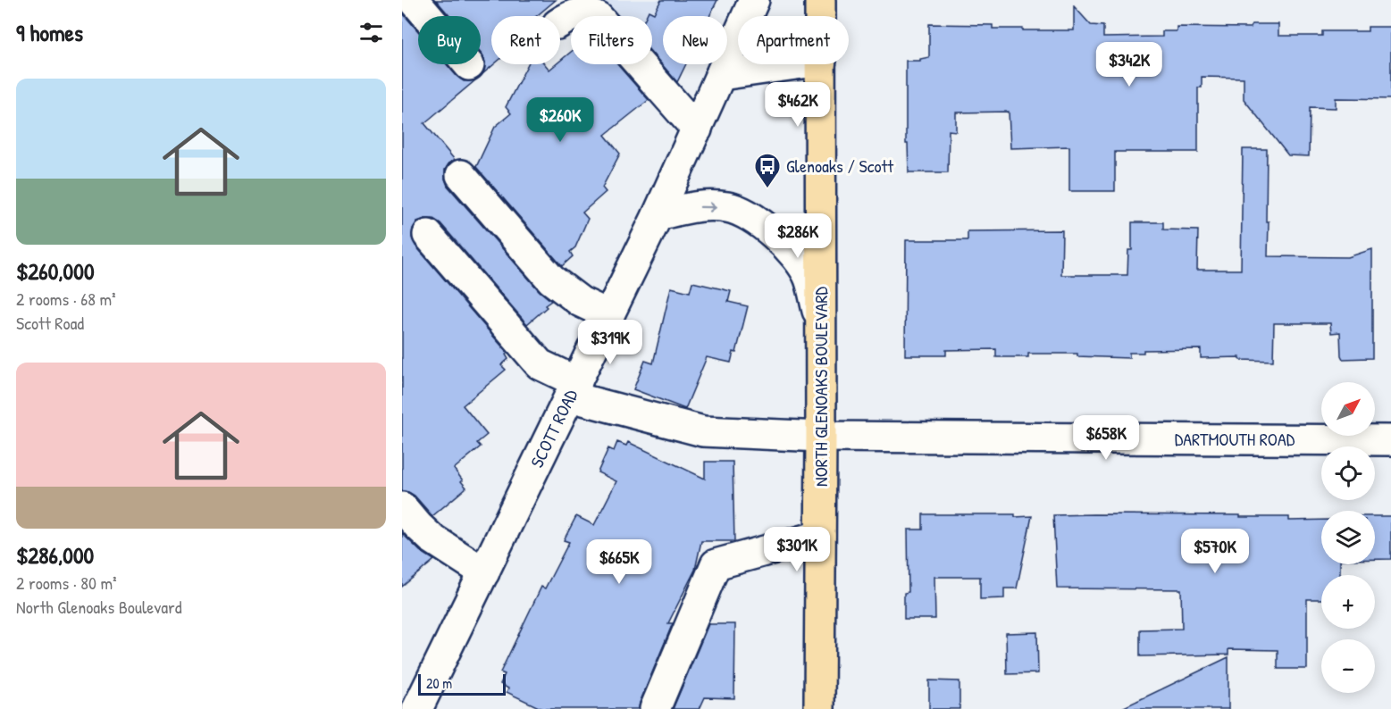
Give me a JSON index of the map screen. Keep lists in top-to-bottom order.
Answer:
{
  "streets": {
    "main road": ["NORTH GLENOAKS BOULEVARD"],
    "street": ["SCOTT ROAD", "DARTMOUTH ROAD"]
  },
  "crossings": [
    ["NORTH GLENOAKS BOULEVARD", "DARTMOUTH ROAD"],
    ["SCOTT ROAD", "DARTMOUTH ROAD"]
  ],
  "places": {
    "bus stop": ["Glenoaks / Scott"]
  },
  "scale_bar": "20 m",
  "north": "top right",
  "page": {
    "heading": "9 homes",
    "chip": [
      "Buy",
      "Rent",
      "Filters",
      "New",
      "Apartment"
    ],
    "price": [
      "$342K",
      "$462K",
      "$260K",
      "$286K",
      "$319K",
      "$658K",
      "$301K",
      "$570K",
      "$665K"
    ],
    "list": [
      {
        "name": "$260,000",
        "note": "2 rooms · 68 m² · Scott Road"
      },
      {
        "name": "$286,000",
        "note": "2 rooms · 80 m² · North Glenoaks Boulevard"
      }
    ],
    "map_buttons": ["+", "−"],
    "scale": "20 m"
  }
}
